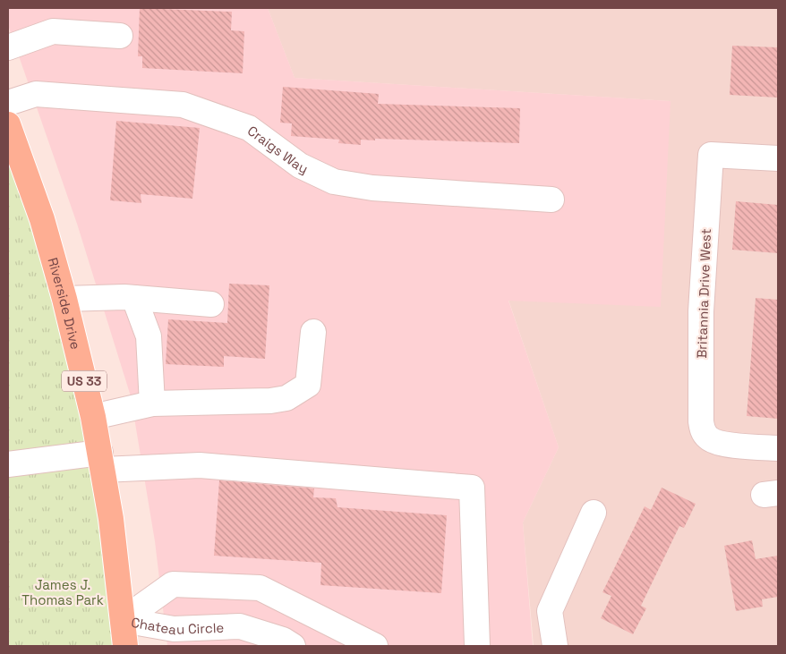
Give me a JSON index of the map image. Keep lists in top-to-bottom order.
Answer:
{
  "streets": {
    "main road": ["Riverside Drive", "US 33"],
    "street": ["Craigs Way", "Britannia Drive West", "Chateau Circle"]
  },
  "crossings": [
    ["Riverside Drive", "Chateau Circle"]
  ],
  "parks": ["James J. Thomas Park"]
}
